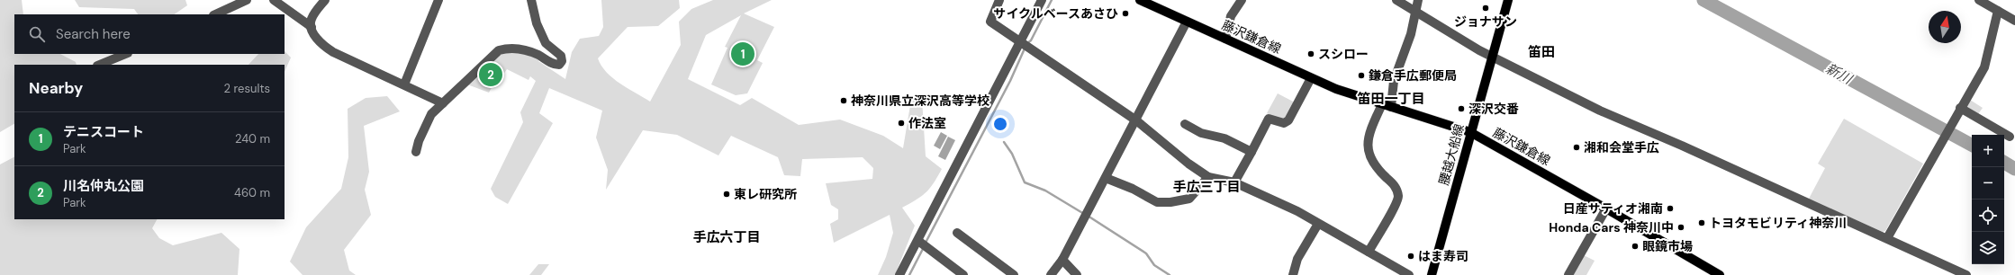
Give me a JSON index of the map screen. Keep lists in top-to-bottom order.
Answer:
{
  "streets": {
    "main road": ["藤沢鎌倉線", "腰越大船線"]
  },
  "crossings": [
    ["藤沢鎌倉線", "腰越大船線"]
  ],
  "districts": [
    "笛田",
    "笛田一丁目",
    "手広三丁目",
    "手広六丁目"
  ],
  "water": ["新川"],
  "places": [
    "ジョナサン",
    "サイクルベースあさひ",
    "スシロー",
    "鎌倉手広郵便局",
    "神奈川県立深沢高等学校",
    "深沢交番",
    "作法室",
    "湘和会堂手広",
    "東レ研究所",
    "日産サティオ湘南",
    "トヨタモビリティ神奈川",
    "Honda Cars 神奈川中",
    "眼鏡市場",
    "はま寿司"
  ],
  "north": "top",
  "page": {
    "search": "Search here",
    "pins": ["1", "2"],
    "heading": ["Nearby", "2 results"],
    "list": [
      {
        "mark": "1",
        "name": "テニスコート",
        "note": "Park",
        "value": "240 m"
      },
      {
        "mark": "2",
        "name": "川名仲丸公園",
        "note": "Park",
        "value": "460 m"
      }
    ],
    "map_buttons": ["+", "−"]
  }
}
